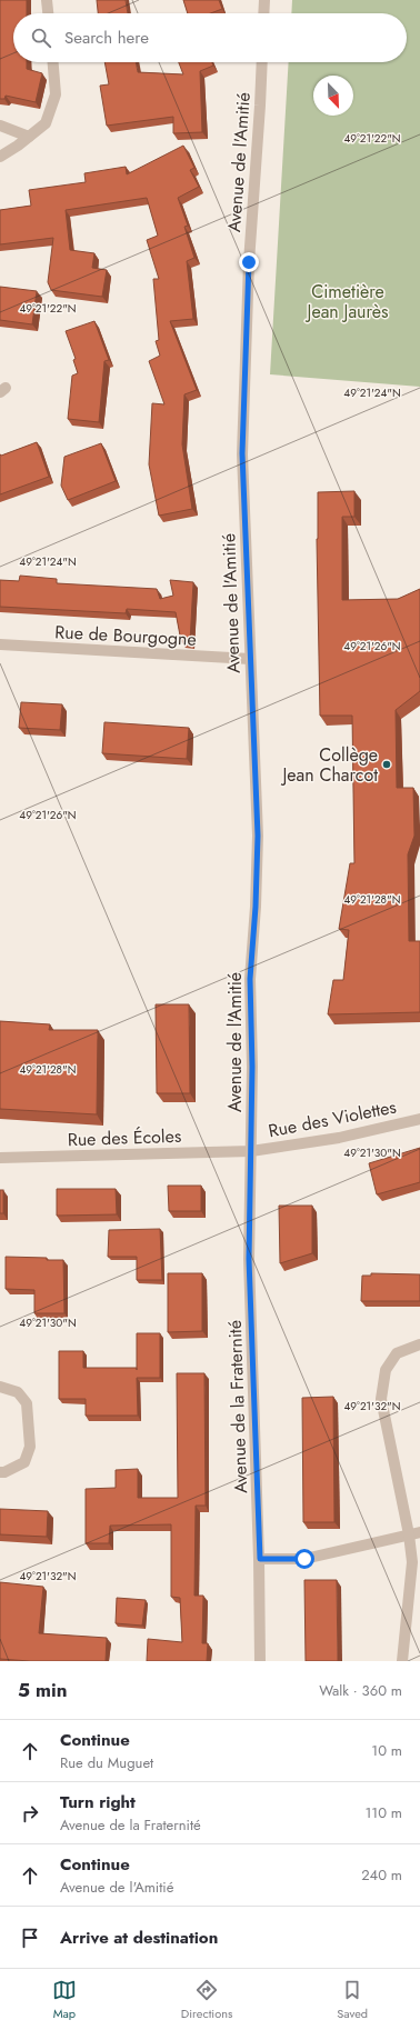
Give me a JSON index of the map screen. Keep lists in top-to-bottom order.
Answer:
{
  "streets": {
    "street": [
      "Avenue de l'Amitié",
      "Rue de Bourgogne",
      "Rue des Violettes",
      "Rue des Écoles",
      "Avenue de la Fraternité"
    ]
  },
  "crossings": [
    ["Avenue de l'Amitié", "Rue de Bourgogne"],
    ["Avenue de l'Amitié", "Rue des Violettes"],
    ["Avenue de l'Amitié", "Rue des Écoles"],
    ["Avenue de l'Amitié", "Avenue de la Fraternité"],
    ["Rue des Violettes", "Rue des Écoles"],
    ["Rue des Violettes", "Avenue de la Fraternité"],
    ["Rue des Écoles", "Avenue de la Fraternité"]
  ],
  "parks": ["Cimetière Jean Jaurès"],
  "places": ["Collège Jean Charcot"],
  "north": "bottom right",
  "page": {
    "search": "Search here",
    "heading": ["5 min", "Walk · 360 m"],
    "list": [
      ["Continue", "Rue du Muguet", "10 m"],
      ["Turn right", "Avenue de la Fraternité", "110 m"],
      ["Continue", "Avenue de l'Amitié", "240 m"],
      "Arrive at destination"
    ],
    "nav": ["Map", "Directions", "Saved"]
  },
  "coordinates": [
    "49°21'22\"N",
    "49°21'24\"N",
    "49°21'26\"N",
    "49°21'28\"N",
    "49°21'30\"N",
    "49°21'32\"N"
  ]
}
